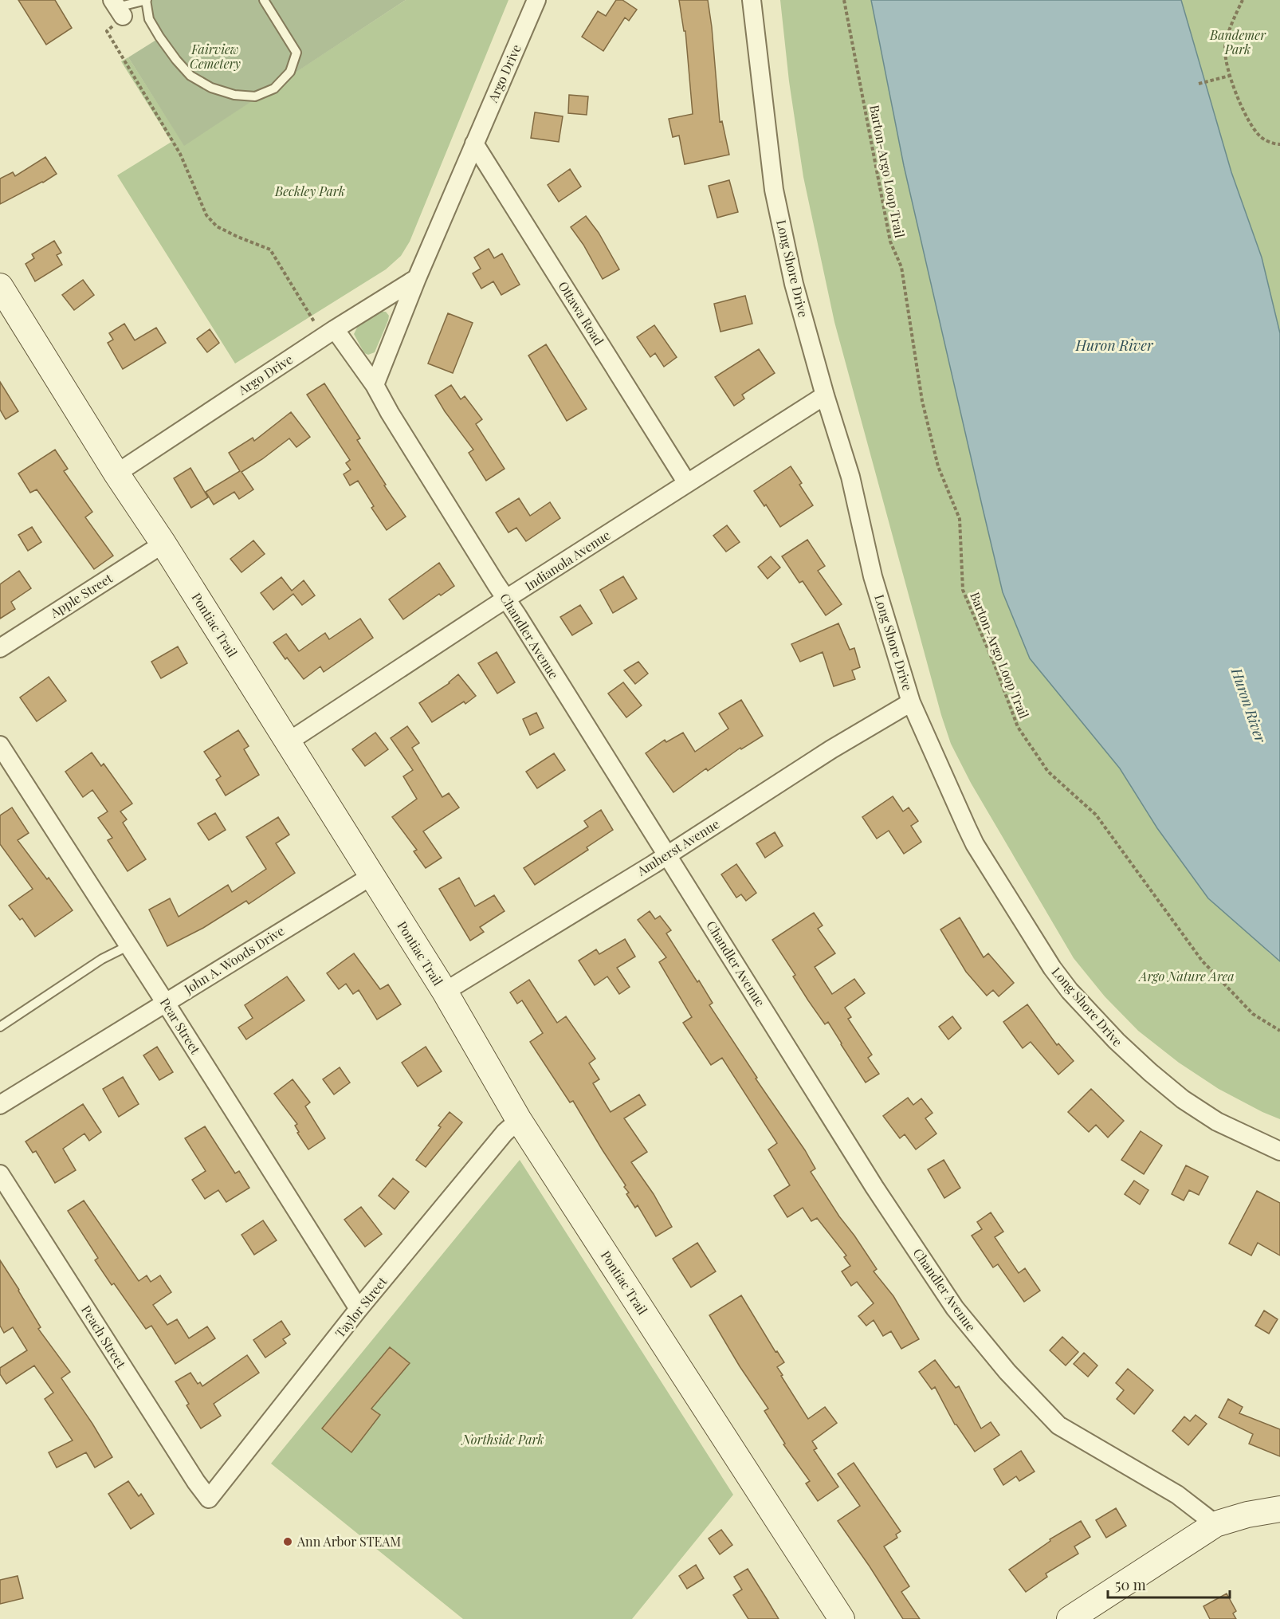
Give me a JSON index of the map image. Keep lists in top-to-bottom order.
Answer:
{
  "streets": {
    "main road": ["Pontiac Trail"],
    "street": [
      "Argo Drive",
      "Long Shore Drive",
      "Ottawa Road",
      "Indianola Avenue",
      "Apple Street",
      "Chandler Avenue",
      "Amherst Avenue",
      "John A. Woods Drive",
      "Pear Street",
      "Taylor Street",
      "Peach Street"
    ],
    "path": ["Barton-Argo Loop Trail"]
  },
  "crossings": [
    ["Argo Drive", "Ottawa Road"],
    ["Argo Drive", "Pontiac Trail"],
    ["Argo Drive", "Chandler Avenue"],
    ["Long Shore Drive", "Indianola Avenue"],
    ["Long Shore Drive", "Amherst Avenue"],
    ["Ottawa Road", "Indianola Avenue"],
    ["Indianola Avenue", "Pontiac Trail"],
    ["Indianola Avenue", "Chandler Avenue"],
    ["Apple Street", "Pontiac Trail"],
    ["Pontiac Trail", "Amherst Avenue"],
    ["Pontiac Trail", "John A. Woods Drive"],
    ["Pontiac Trail", "Taylor Street"],
    ["Chandler Avenue", "Amherst Avenue"],
    ["John A. Woods Drive", "Pear Street"],
    ["Pear Street", "Taylor Street"],
    ["Taylor Street", "Peach Street"]
  ],
  "water": ["Huron River"],
  "parks": [
    "Bandemer Park",
    "Fairview Cemetery",
    "Beckley Park",
    "Argo Nature Area",
    "Northside Park"
  ],
  "places": ["Ann Arbor STEAM"],
  "scale_bar": "50 m"
}
